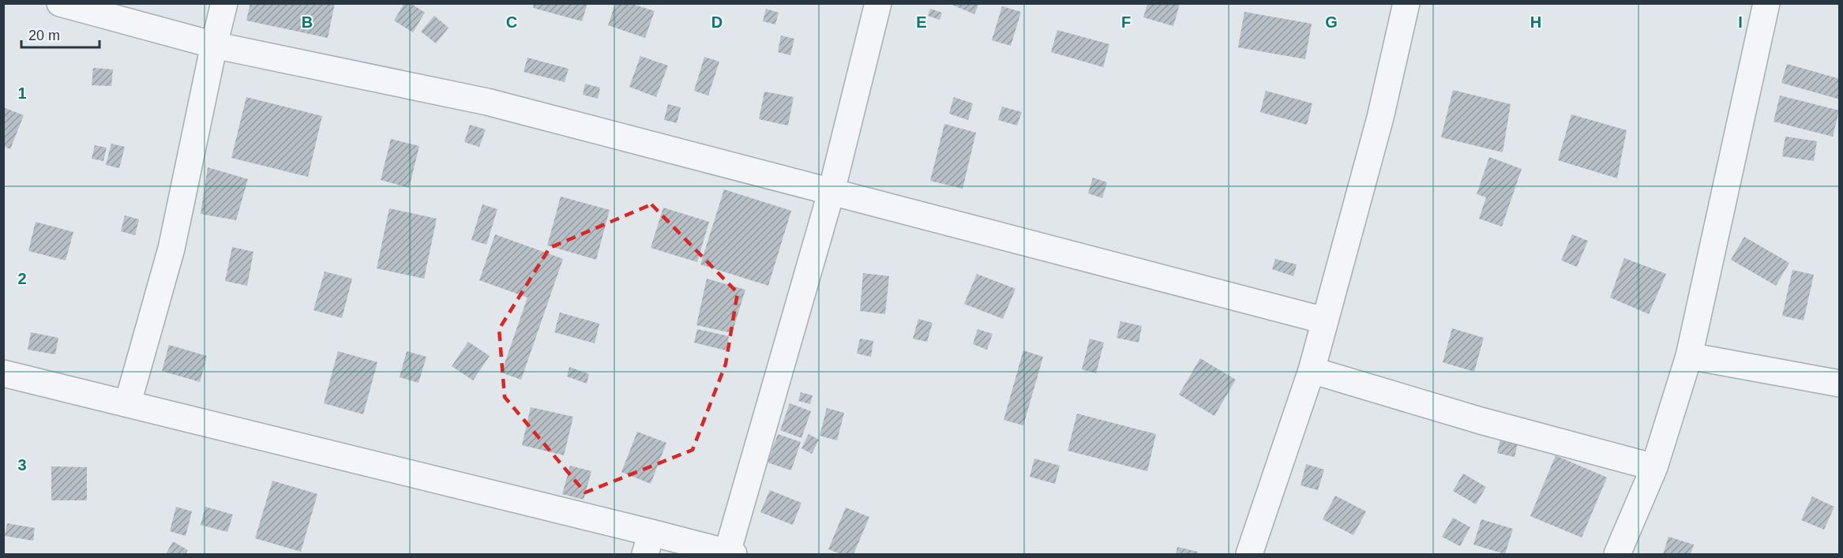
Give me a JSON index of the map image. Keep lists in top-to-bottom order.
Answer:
{
  "scale_bar": "20 m",
  "grid": {
    "columns": [
      "B",
      "C",
      "D",
      "E",
      "F",
      "G",
      "H",
      "I"
    ],
    "rows": ["1", "2", "3"]
  }
}
